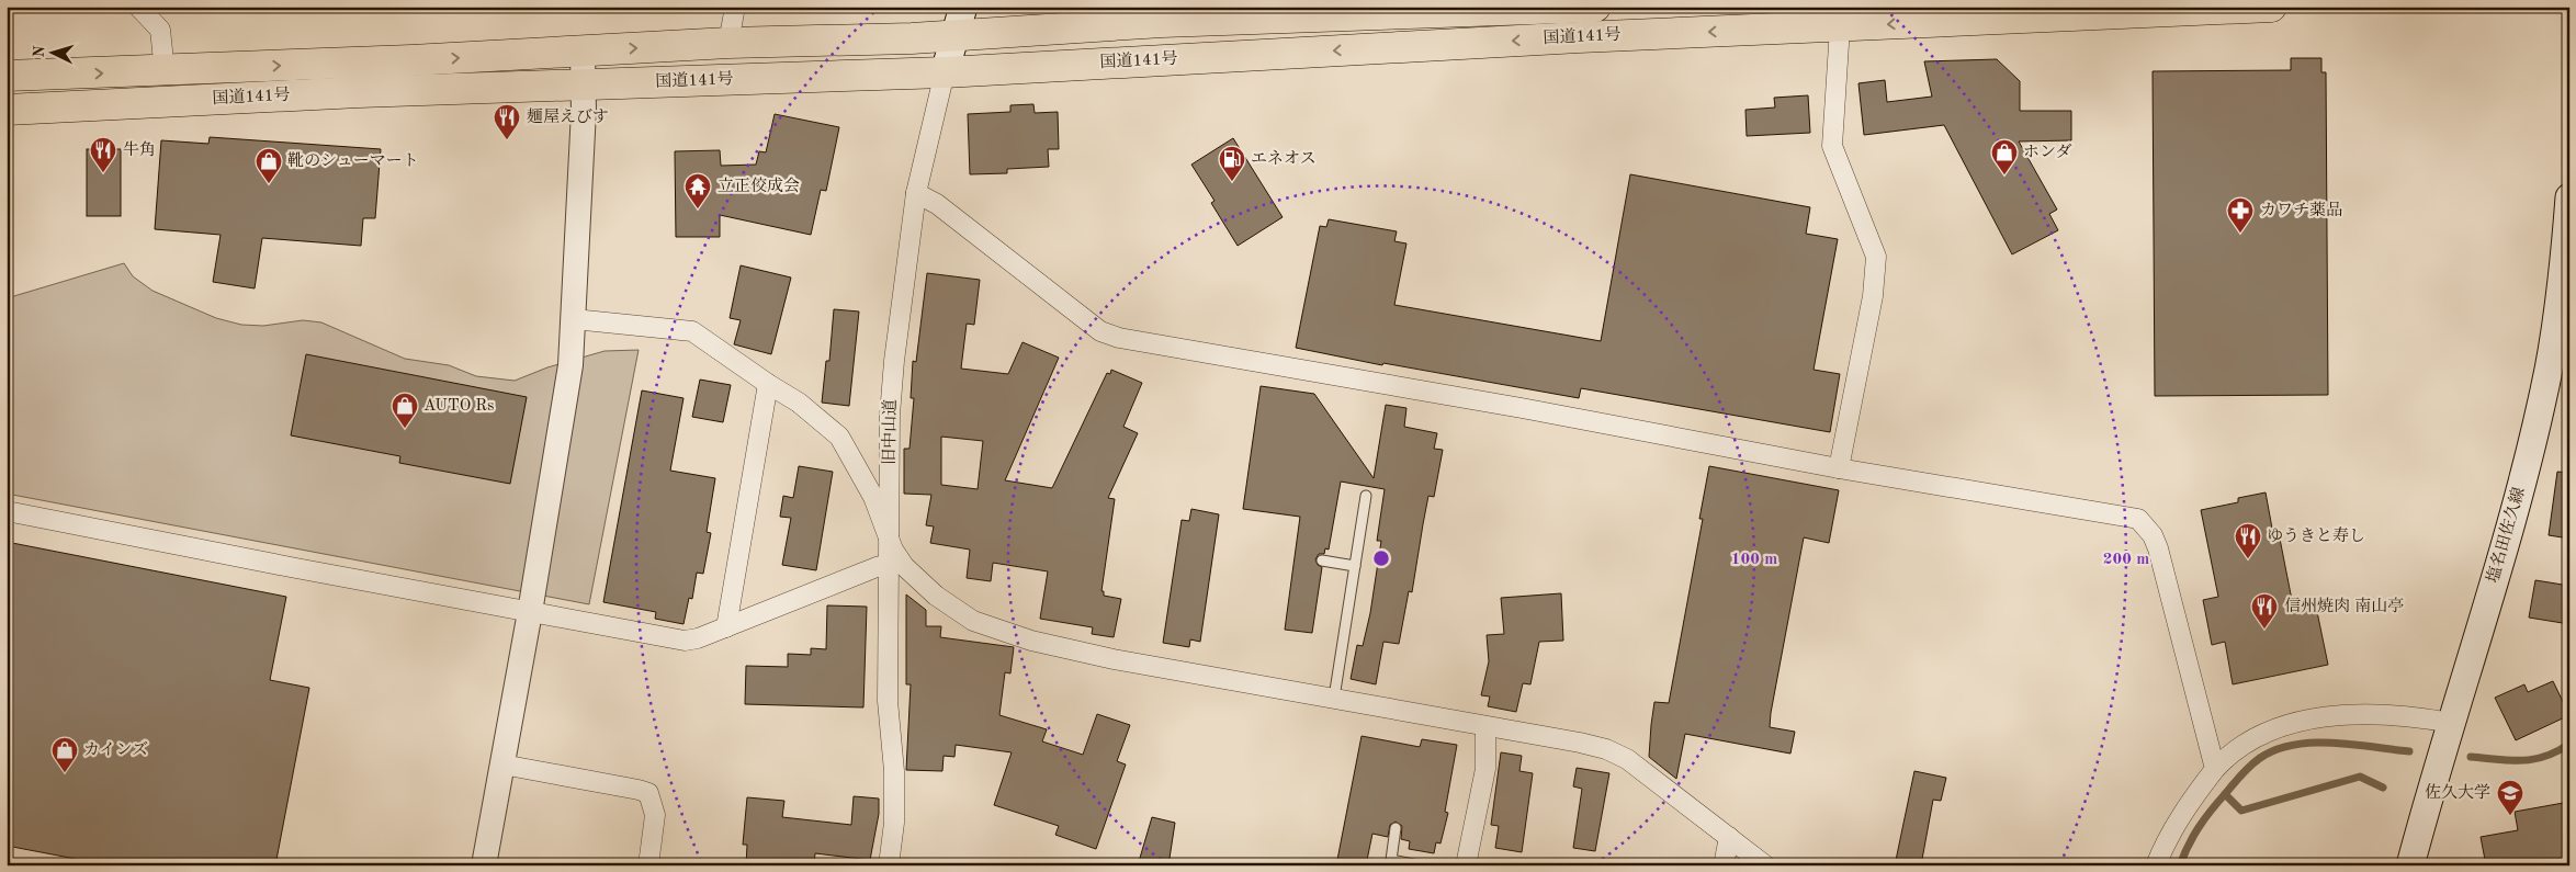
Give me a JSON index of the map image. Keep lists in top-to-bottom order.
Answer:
{
  "streets": {
    "highway": ["国道141号"],
    "main road": ["旧中山道", "塩名田佐久線"]
  },
  "crossings": [
    ["国道141号", "旧中山道"]
  ],
  "places": {
    "restaurant": [
      "麺屋えびす",
      "牛角",
      "ゆうきと寿し",
      "信州焼肉 南山亭"
    ],
    "shop": [
      "ホンダ",
      "靴のシューマート",
      "AUTO Rs",
      "カインズ"
    ],
    "fuel station": ["エネオス"],
    "temple": ["立正佼成会"],
    "pharmacy": ["カワチ薬品"],
    "school or university": ["佐久大学"]
  },
  "north": "left",
  "rings": ["100 m", "200 m"]
}
